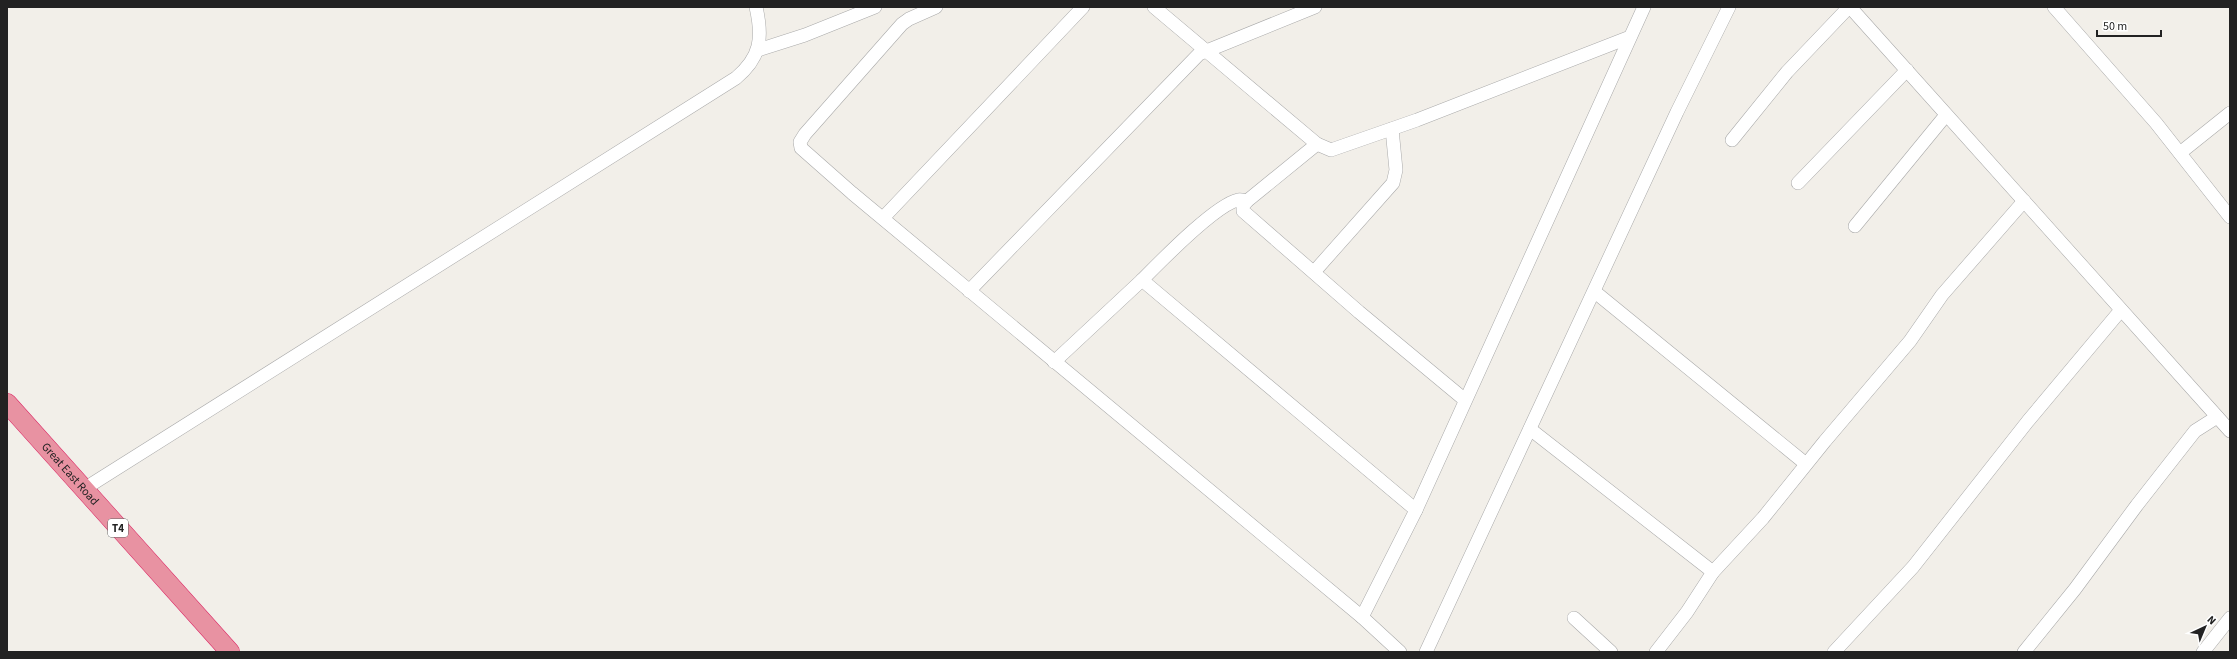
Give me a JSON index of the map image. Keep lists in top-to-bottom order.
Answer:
{
  "streets": {
    "highway": ["Great East Road", "T4"]
  },
  "scale_bar": "50 m",
  "north": "top right"
}
